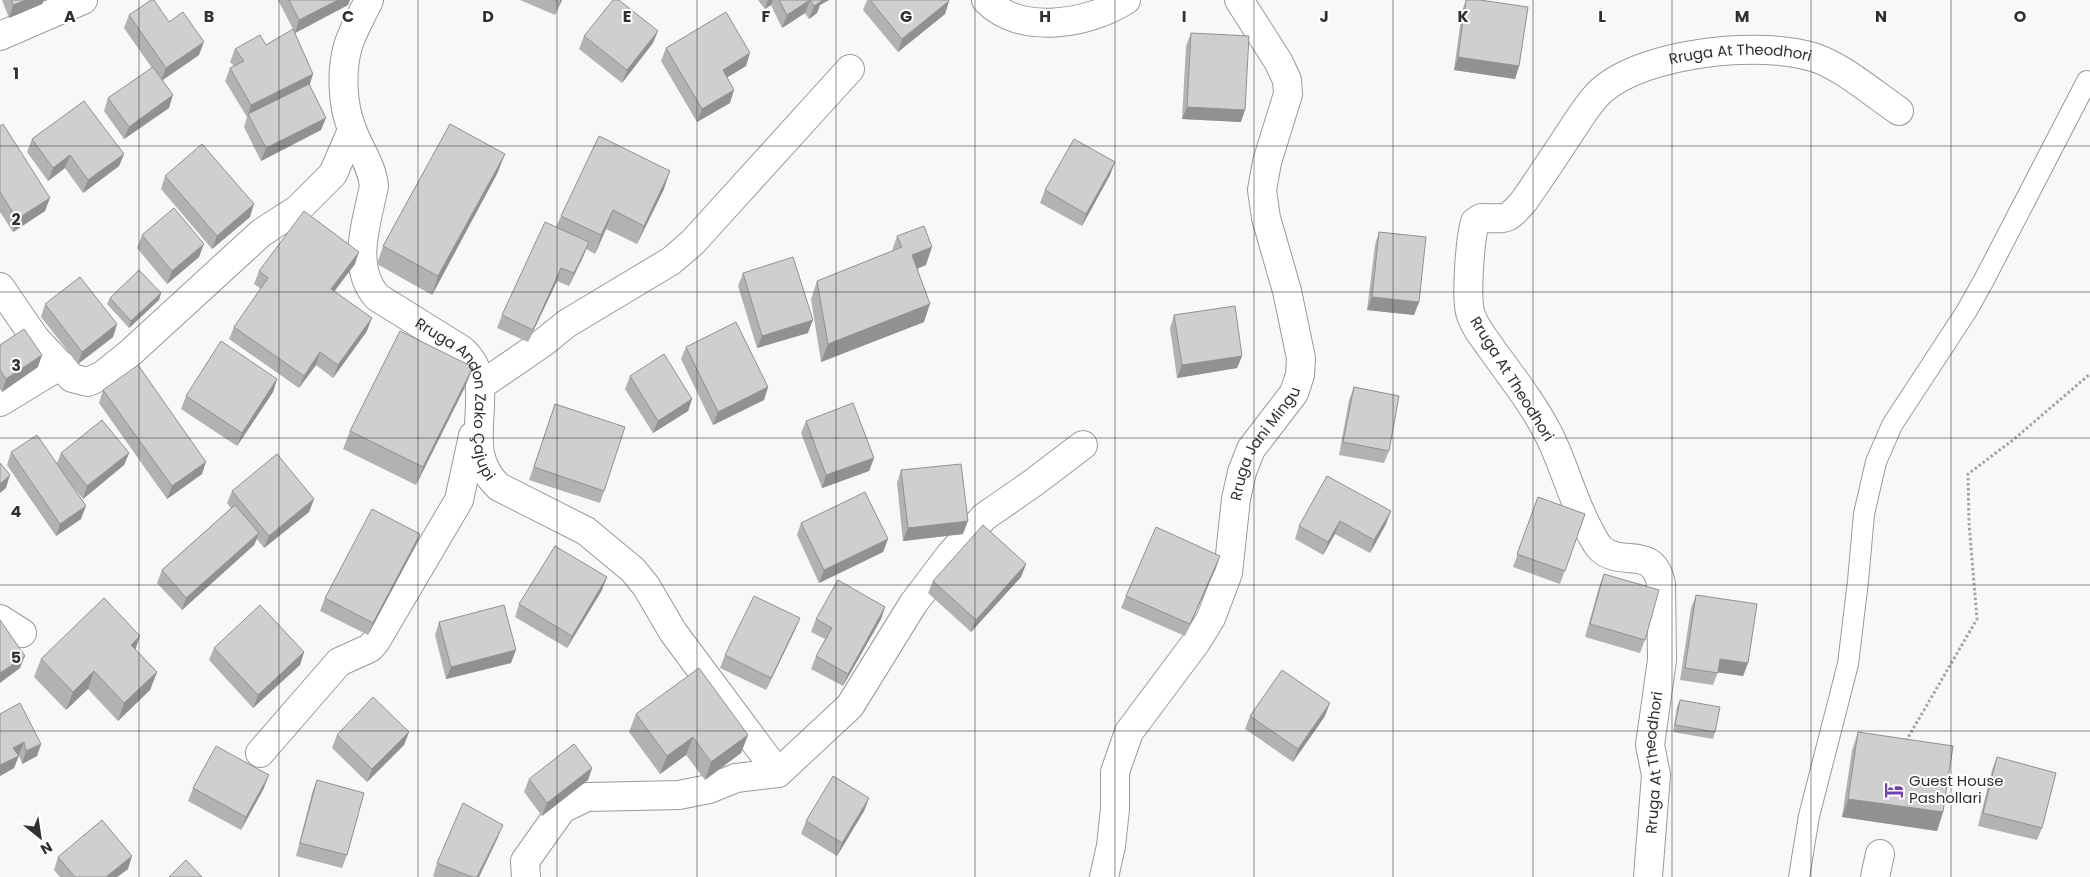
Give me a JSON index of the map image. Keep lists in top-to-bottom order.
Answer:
{
  "streets": {
    "street": ["Rruga At Theodhori", "Rruga Andon Zako Çajupi", "Rruga Jani Mingu"]
  },
  "places": {
    "hotel": ["Guest House Pashollari"]
  },
  "north": "bottom right",
  "grid": {
    "columns": [
      "A",
      "B",
      "C",
      "D",
      "E",
      "F",
      "G",
      "H",
      "I",
      "J",
      "K",
      "L",
      "M",
      "N",
      "O"
    ],
    "rows": [
      "1",
      "2",
      "3",
      "4",
      "5"
    ]
  }
}
